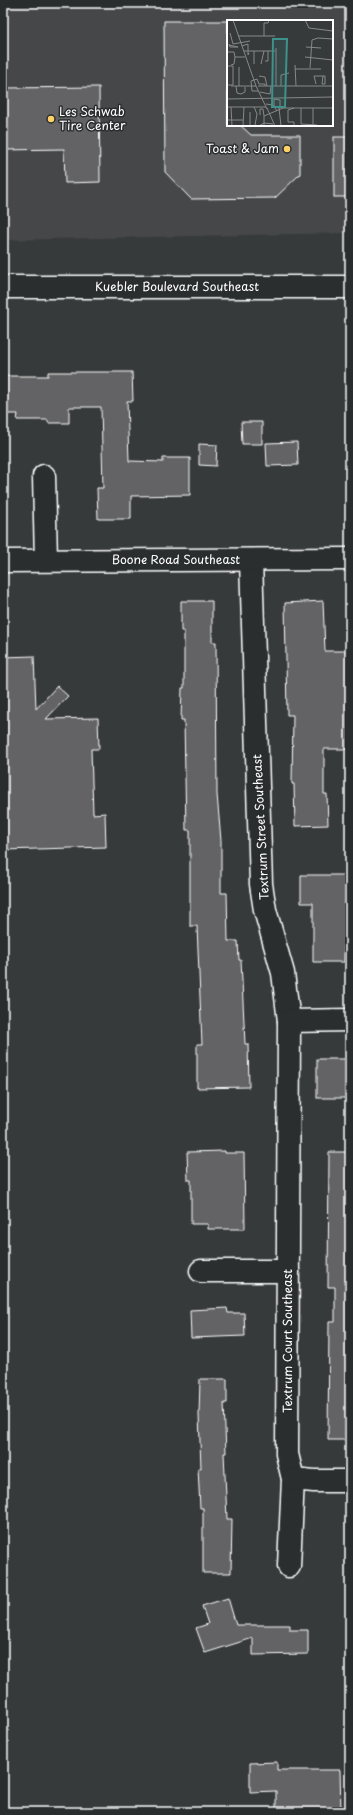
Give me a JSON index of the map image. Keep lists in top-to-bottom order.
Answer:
{
  "streets": {
    "street": [
      "Kuebler Boulevard Southeast",
      "Boone Road Southeast",
      "Textrum Street Southeast",
      "Textrum Court Southeast"
    ]
  },
  "crossings": [
    ["Boone Road Southeast", "Textrum Street Southeast"],
    ["Textrum Street Southeast", "Textrum Court Southeast"]
  ],
  "places": ["Les Schwab Tire Center", "Toast & Jam"]
}
